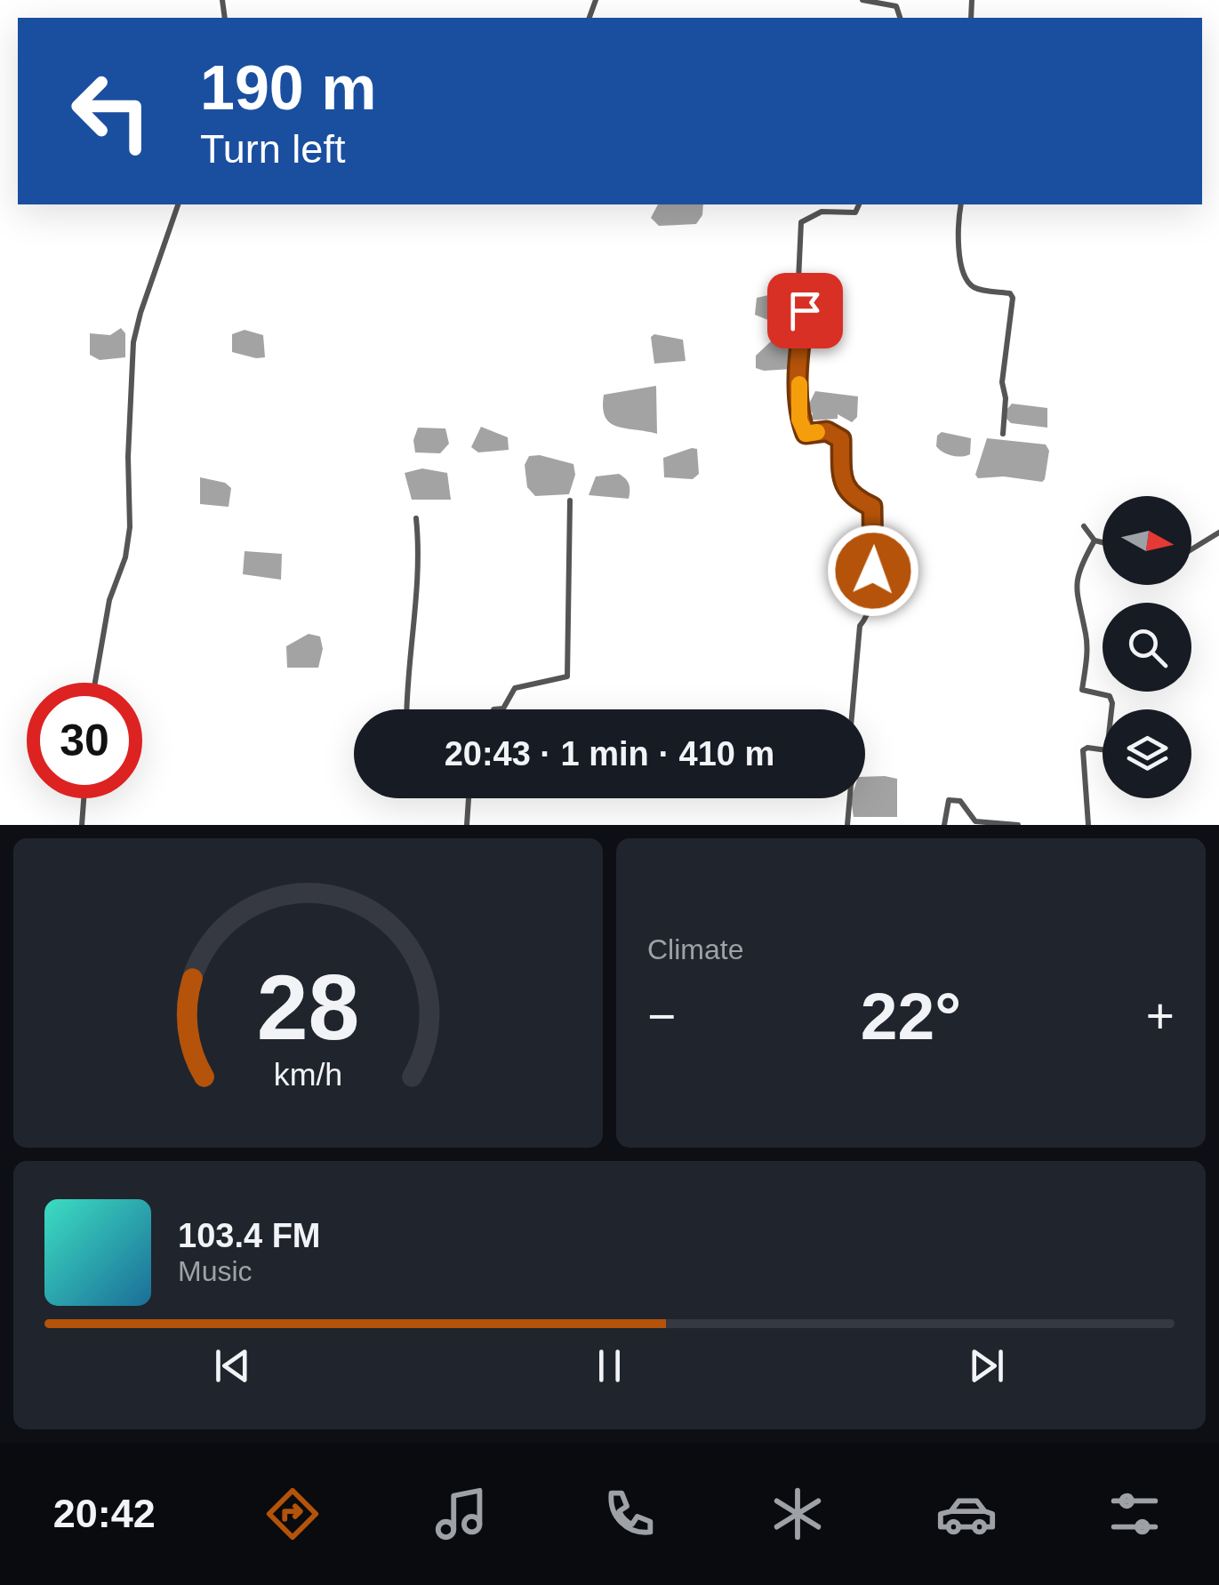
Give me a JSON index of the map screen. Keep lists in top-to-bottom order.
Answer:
{
  "north": "right",
  "page": {
    "turn": ["190 m", "Turn left"],
    "limit": "30",
    "trip": "20:43 · 1 min · 410 m",
    "tile": "Climate",
    "heat": ["−", "22°", "+"],
    "song": ["103.4 FM", "Music"],
    "tabs": "20:42",
    "gauge": ["28", "km/h"]
  }
}
